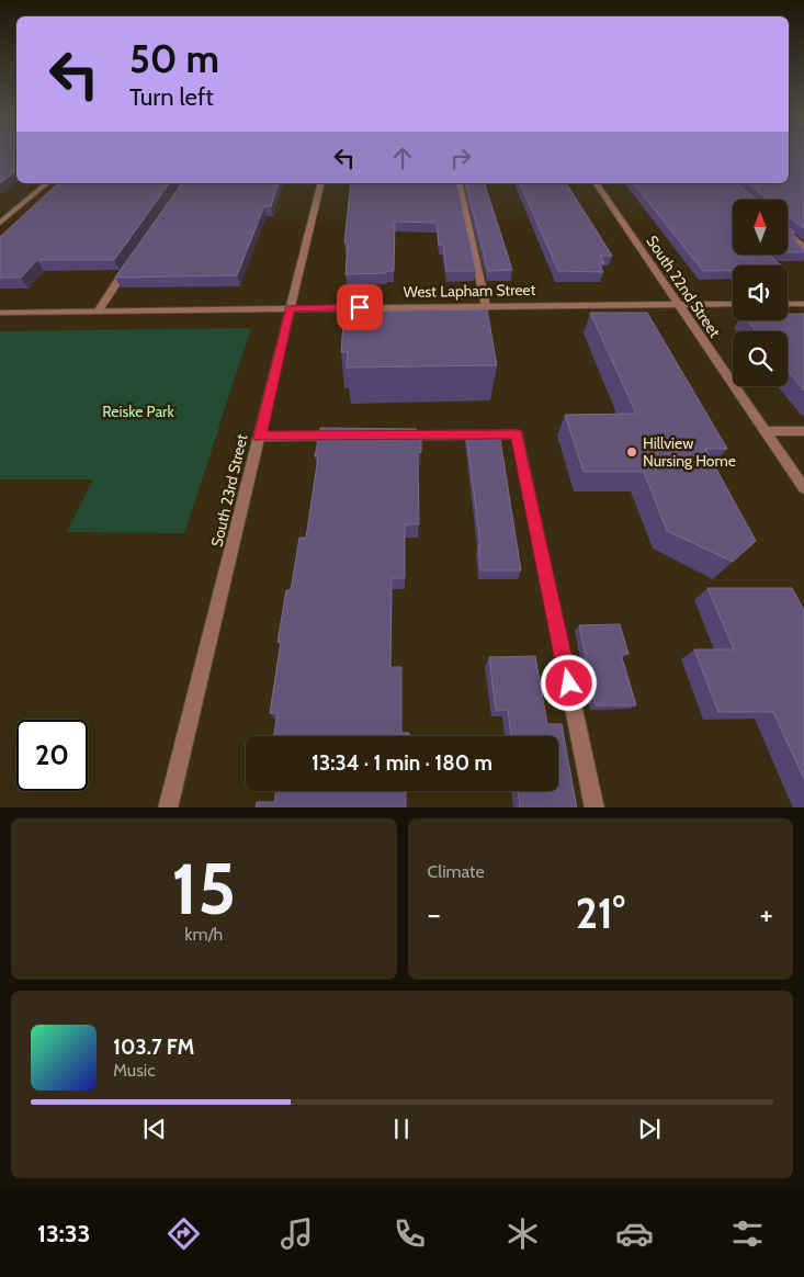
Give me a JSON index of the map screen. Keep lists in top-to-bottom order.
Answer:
{
  "streets": {
    "street": ["South 22nd Street", "West Lapham Street", "South 23rd Street"]
  },
  "crossings": [
    ["South 22nd Street", "West Lapham Street"],
    ["West Lapham Street", "South 23rd Street"]
  ],
  "parks": ["Reiske Park"],
  "places": ["Hillview Nursing Home"],
  "north": "top",
  "page": {
    "turn": ["50 m", "Turn left"],
    "limit": "20",
    "trip": "13:34 · 1 min · 180 m",
    "tile": [
      ["15", "km/h"],
      "Climate"
    ],
    "heat": ["−", "21°", "+"],
    "song": ["103.7 FM", "Music"],
    "tabs": "13:33"
  }
}
